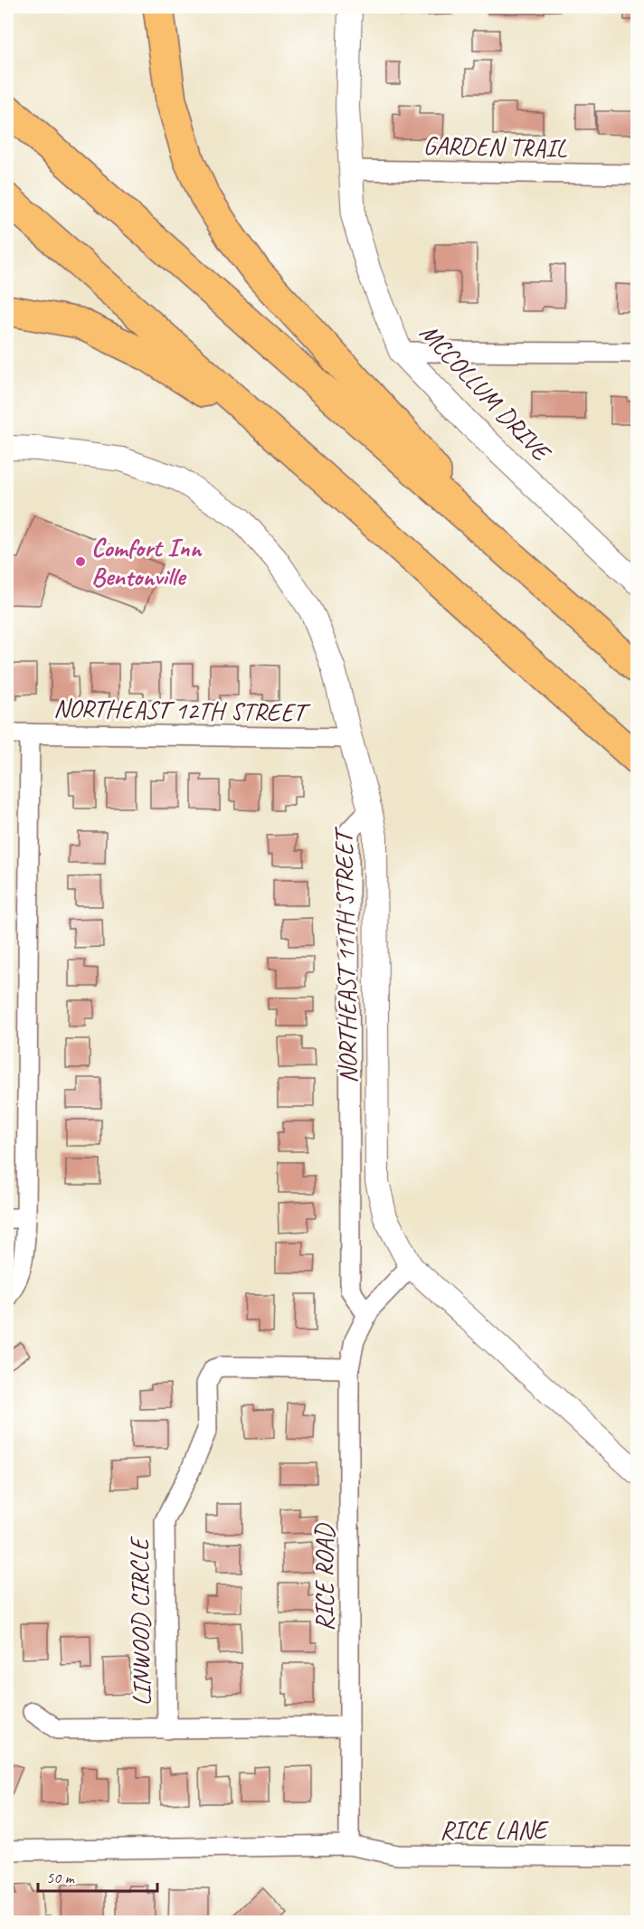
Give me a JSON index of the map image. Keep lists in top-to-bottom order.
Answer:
{
  "streets": {
    "street": [
      "GARDEN TRAIL",
      "MCCOLLUM DRIVE",
      "NORTHEAST 12TH STREET",
      "NORTHEAST 11TH STREET",
      "RICE ROAD",
      "LINWOOD CIRCLE",
      "RICE LANE"
    ]
  },
  "crossings": [
    ["GARDEN TRAIL", "MCCOLLUM DRIVE"],
    ["NORTHEAST 12TH STREET", "NORTHEAST 11TH STREET"],
    ["NORTHEAST 11TH STREET", "RICE ROAD"],
    ["RICE ROAD", "LINWOOD CIRCLE"],
    ["RICE ROAD", "RICE LANE"]
  ],
  "places": ["Comfort Inn Bentonville"],
  "scale_bar": "50 m"
}
